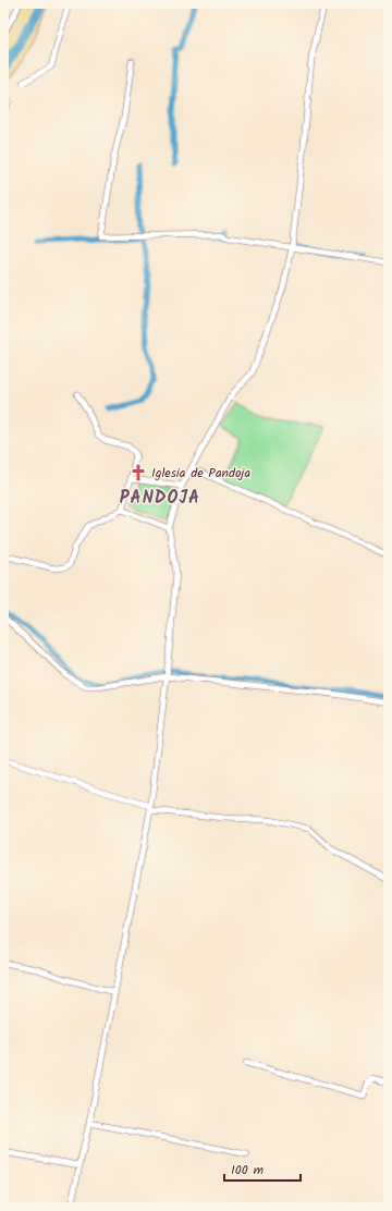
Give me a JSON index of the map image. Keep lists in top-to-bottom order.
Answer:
{
  "districts": ["PANDOJA"],
  "places": {
    "church": ["Iglesia de Pandoja"]
  },
  "scale_bar": "100 m"
}
